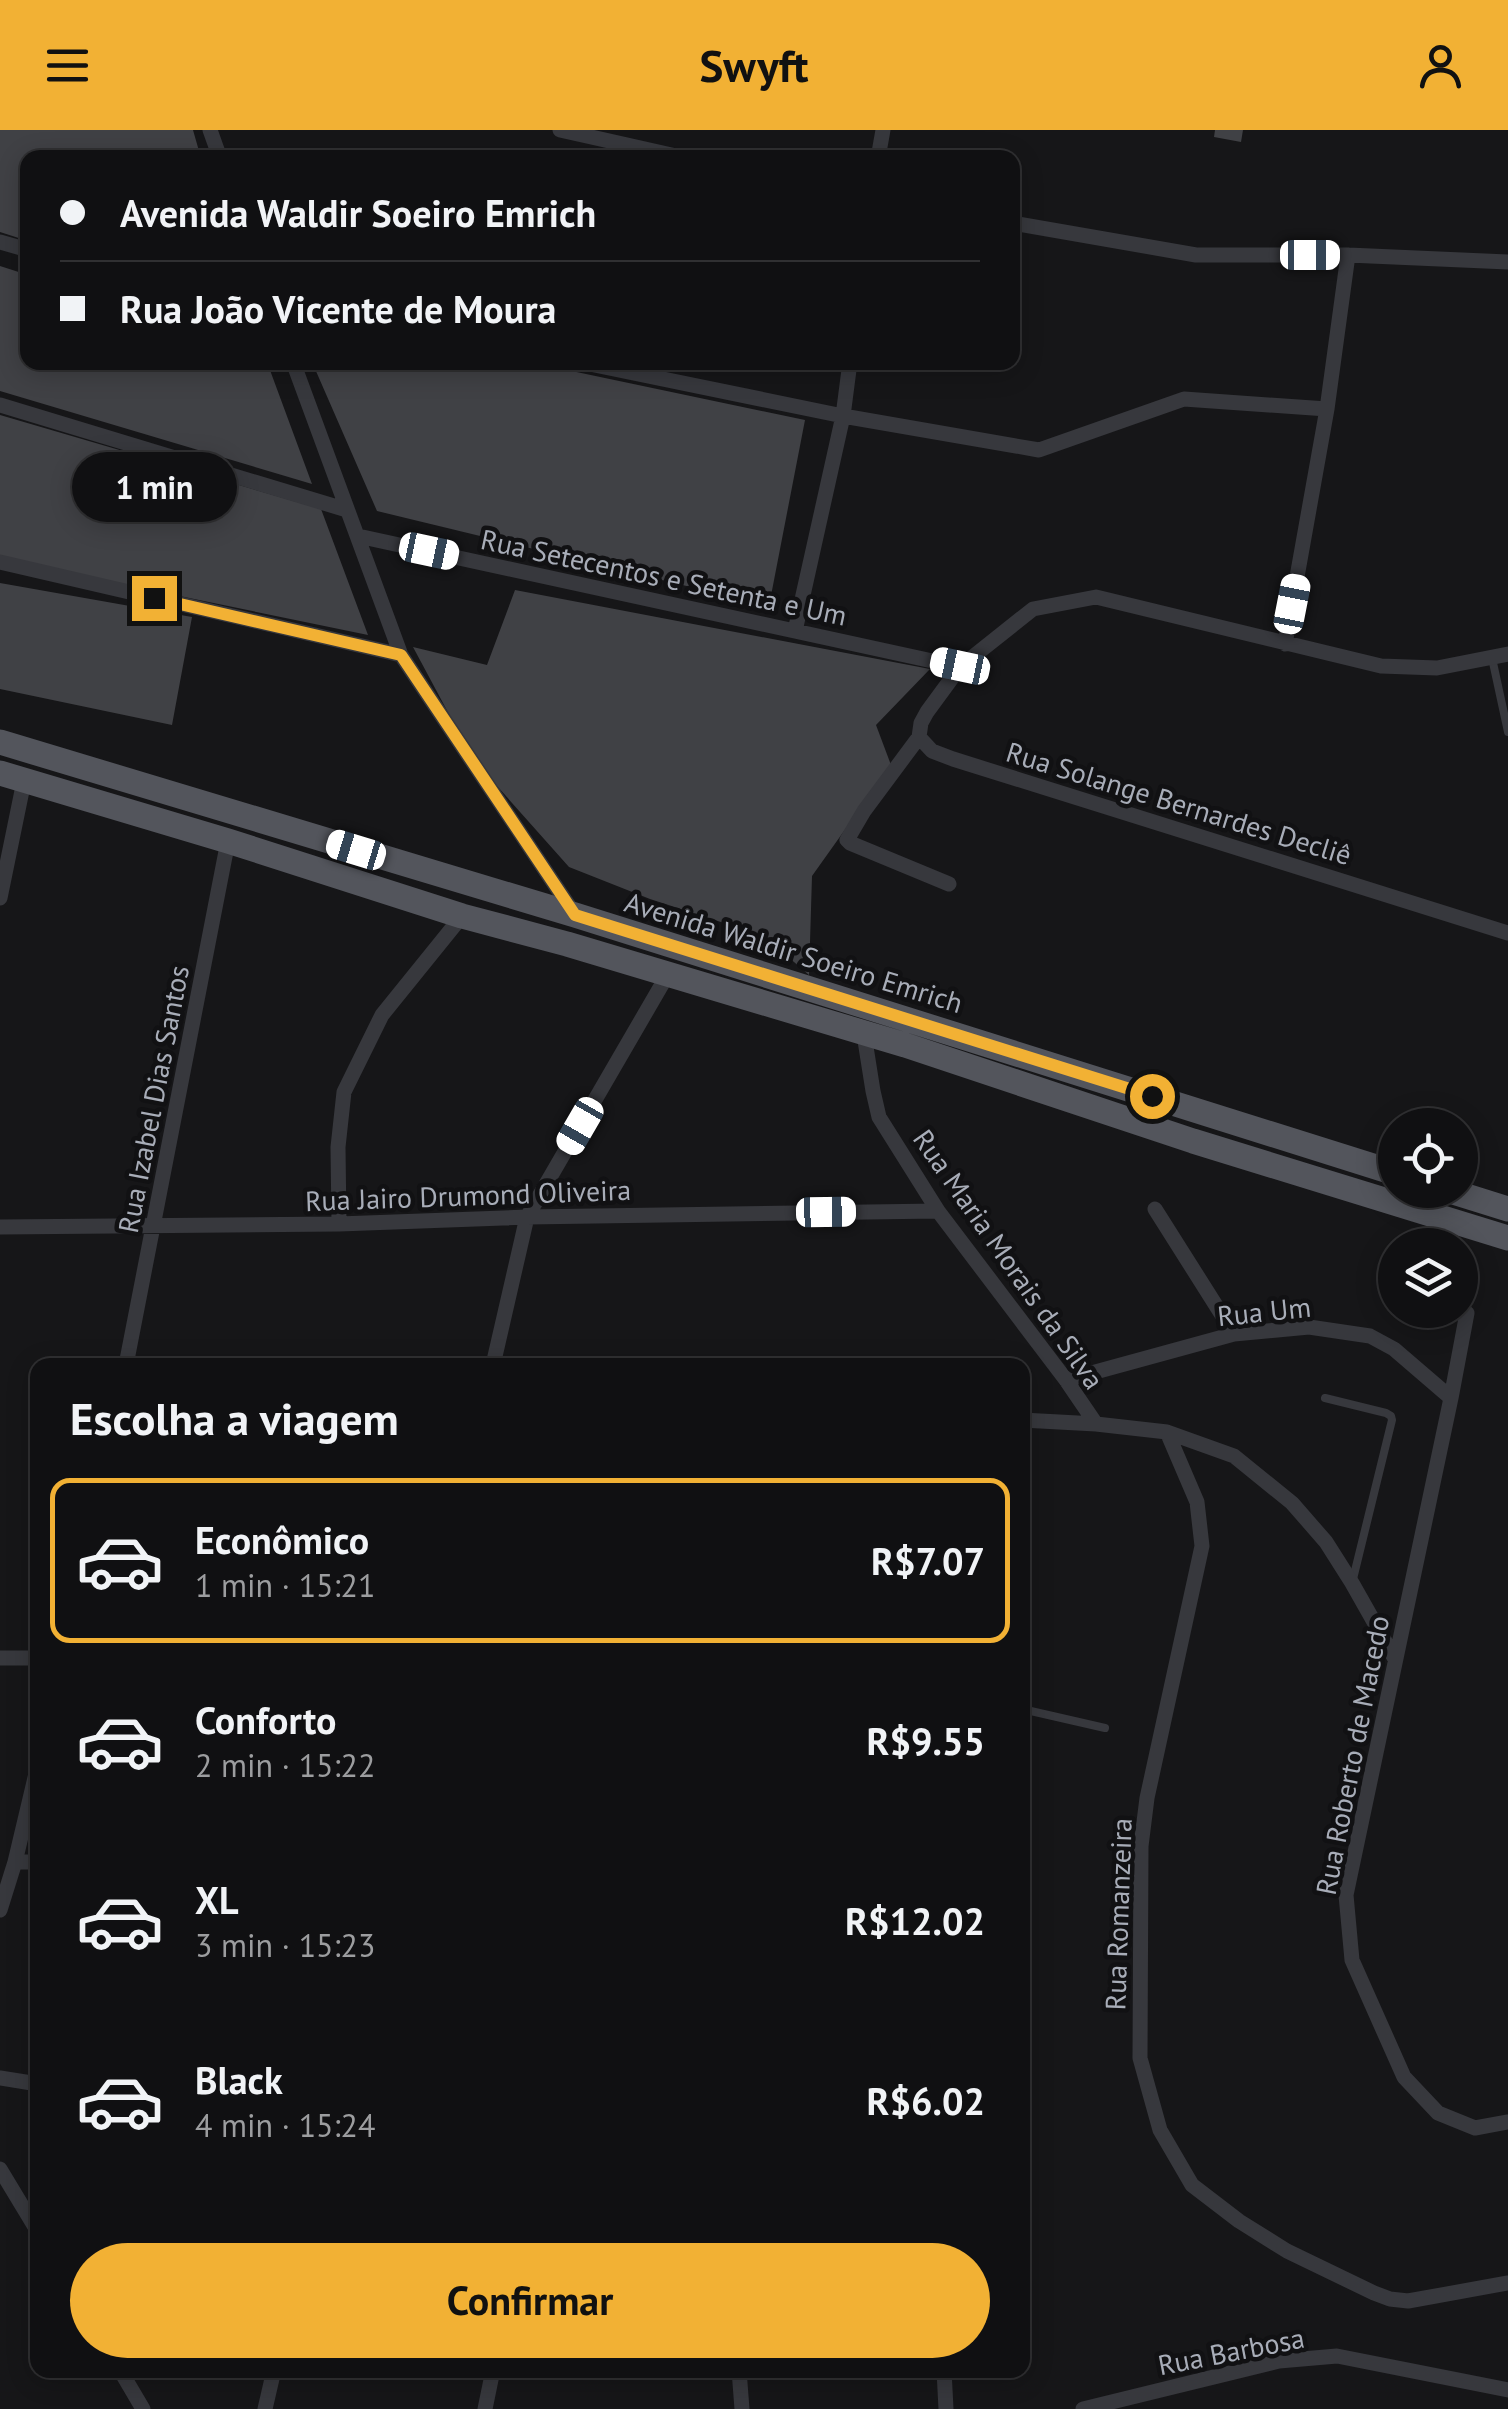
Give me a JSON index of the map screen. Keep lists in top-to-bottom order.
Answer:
{
  "streets": {
    "main road": ["Avenida Waldir Soeiro Emrich"],
    "street": [
      "Rua Setecentos e Setenta e Um",
      "Rua Solange Bernardes Decliê",
      "Rua Izabel Dias Santos",
      "Rua Jairo Drumond Oliveira",
      "Rua Maria Morais da Silva",
      "Rua Um",
      "Rua Roberto de Macedo",
      "Rua Romanzeira",
      "Rua Barbosa"
    ]
  },
  "crossings": [
    ["Avenida Waldir Soeiro Emrich", "Rua Izabel Dias Santos"],
    ["Avenida Waldir Soeiro Emrich", "Rua Maria Morais da Silva"],
    ["Rua Izabel Dias Santos", "Rua Jairo Drumond Oliveira"],
    ["Rua Jairo Drumond Oliveira", "Rua Maria Morais da Silva"],
    ["Rua Maria Morais da Silva", "Rua Um"],
    ["Rua Um", "Rua Roberto de Macedo"]
  ],
  "page": {
    "header": "Swyft",
    "banner": ["Avenida Waldir Soeiro Emrich", "Rua João Vicente de Moura"],
    "bubble": "1 min",
    "heading": "Escolha a viagem",
    "list": [
      {
        "name": "Econômico",
        "note": "1 min · 15:21",
        "value": "R$7.07"
      },
      {
        "name": "Conforto",
        "note": "2 min · 15:22",
        "value": "R$9.55"
      },
      {
        "name": "XL",
        "note": "3 min · 15:23",
        "value": "R$12.02"
      },
      {
        "name": "Black",
        "note": "4 min · 15:24",
        "value": "R$6.02"
      }
    ],
    "buttons": "Confirmar"
  }
}
